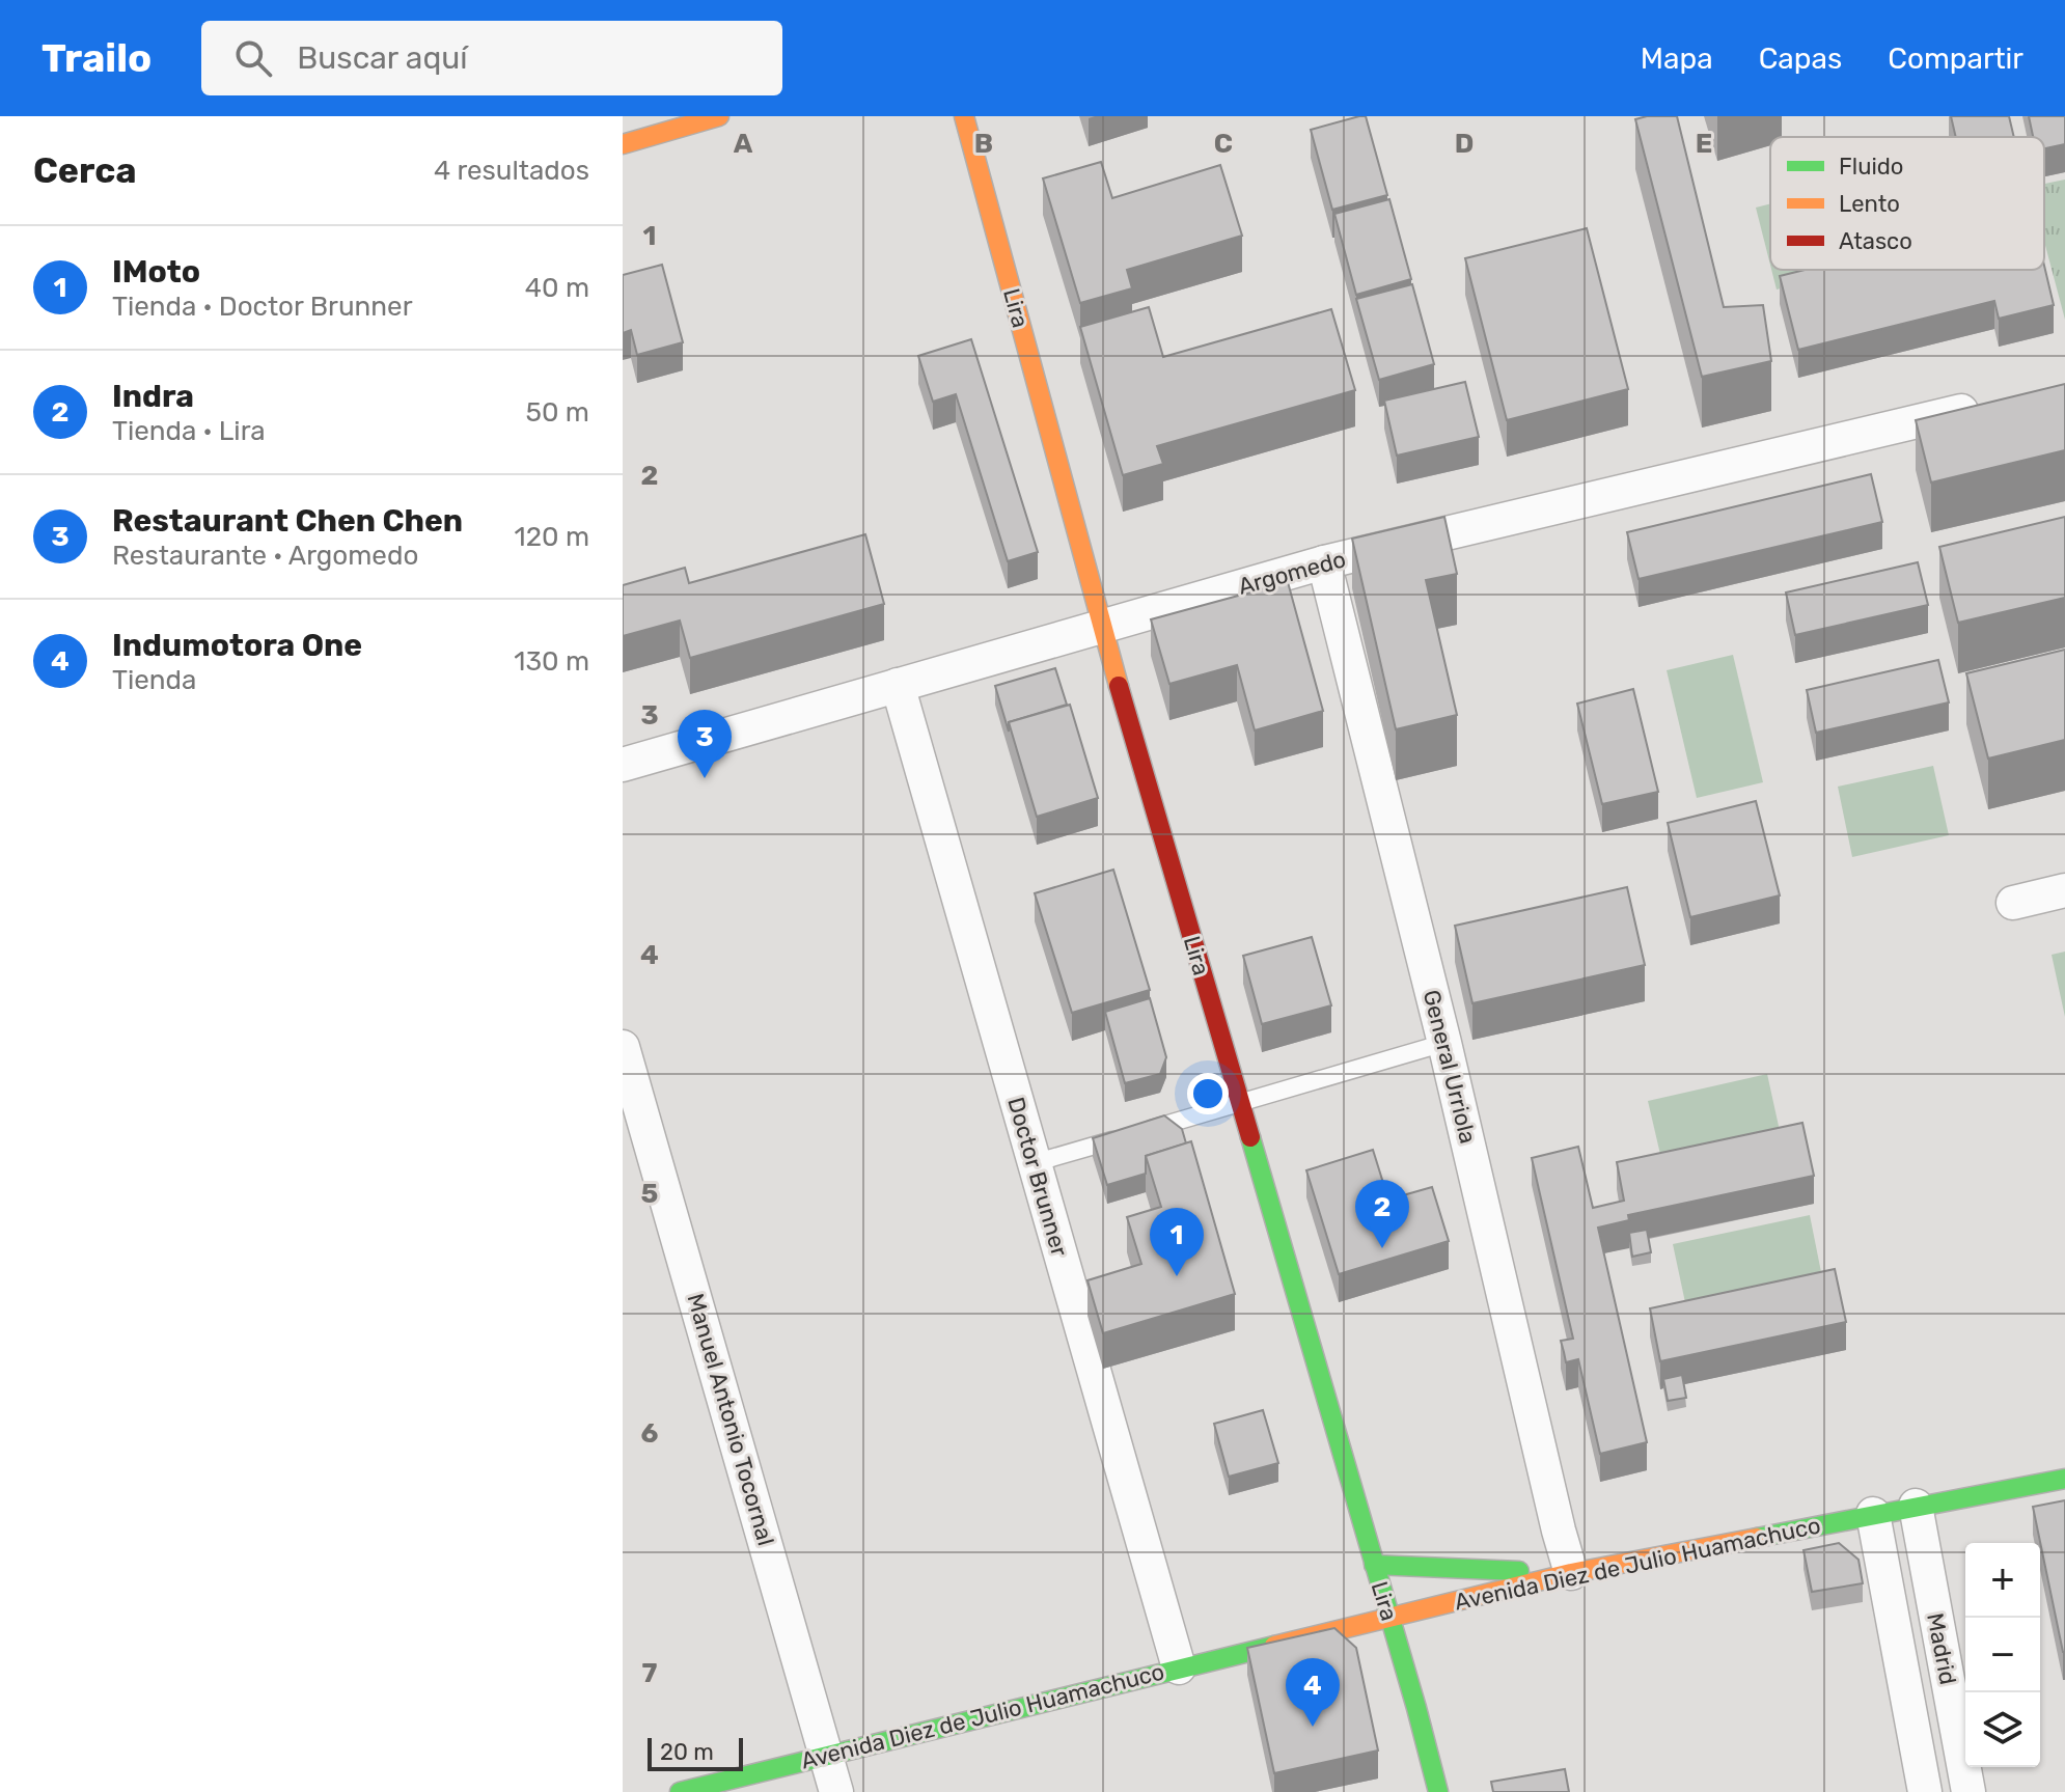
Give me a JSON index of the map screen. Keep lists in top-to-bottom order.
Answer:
{
  "streets": {
    "main road": ["Lira", "Avenida Diez de Julio Huamachuco"],
    "street": [
      "Argomedo",
      "General Urriola",
      "Doctor Brunner",
      "Manuel Antonio Tocornal",
      "Madrid"
    ]
  },
  "crossings": [
    ["Lira", "Argomedo"],
    ["Lira", "Avenida Diez de Julio Huamachuco"],
    ["Argomedo", "General Urriola"],
    ["Argomedo", "Doctor Brunner"],
    ["General Urriola", "Avenida Diez de Julio Huamachuco"],
    ["Doctor Brunner", "Avenida Diez de Julio Huamachuco"],
    ["Manuel Antonio Tocornal", "Avenida Diez de Julio Huamachuco"],
    ["Avenida Diez de Julio Huamachuco", "Madrid"]
  ],
  "legend": ["Fluido", "Lento", "Atasco"],
  "scale_bar": "20 m",
  "page": {
    "header": "Trailo",
    "search": "Buscar aquí",
    "nav": ["Mapa", "Capas", "Compartir"],
    "heading": ["Cerca", "4 resultados"],
    "list": [
      {
        "mark": "1",
        "name": "IMoto",
        "note": "Tienda · Doctor Brunner",
        "value": "40 m"
      },
      {
        "mark": "2",
        "name": "Indra",
        "note": "Tienda · Lira",
        "value": "50 m"
      },
      {
        "mark": "3",
        "name": "Restaurant Chen Chen",
        "note": "Restaurante · Argomedo",
        "value": "120 m"
      },
      {
        "mark": "4",
        "name": "Indumotora One",
        "note": "Tienda",
        "value": "130 m"
      }
    ],
    "pins": [
      "3",
      "2",
      "1",
      "4"
    ],
    "map_buttons": ["+", "−"],
    "scale": "20 m"
  },
  "grid": {
    "columns": [
      "A",
      "B",
      "C",
      "D",
      "E"
    ],
    "rows": [
      "1",
      "2",
      "3",
      "4",
      "5",
      "6",
      "7"
    ]
  }
}
